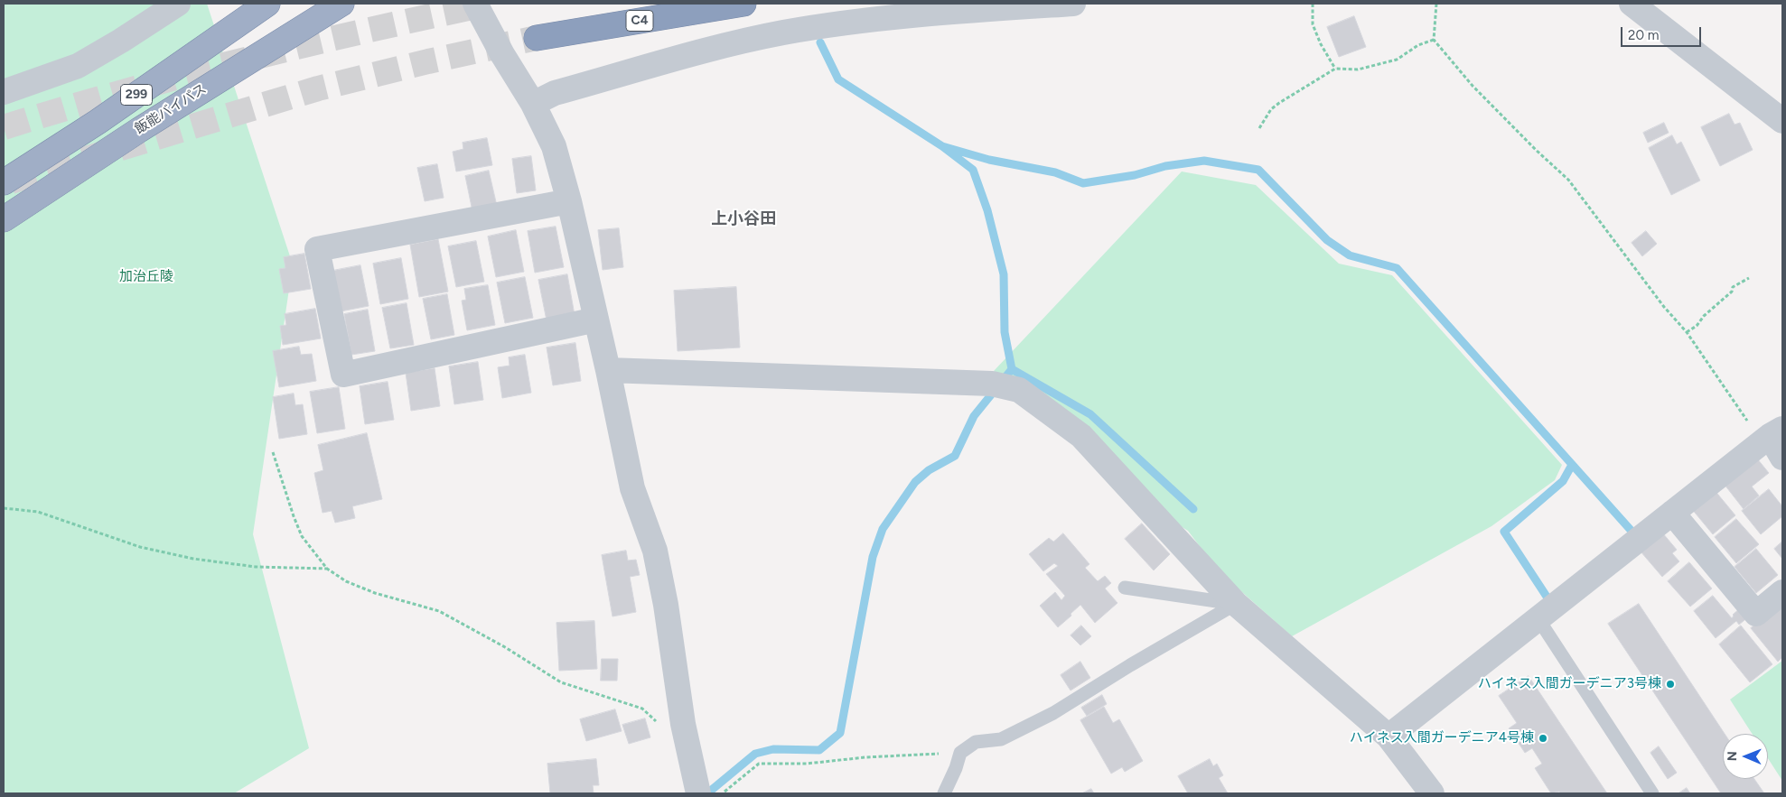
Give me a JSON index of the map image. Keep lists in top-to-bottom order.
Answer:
{
  "streets": {
    "highway": ["C4", "299", "飯能バイパス"]
  },
  "districts": ["上小谷田"],
  "parks": ["加治丘陵"],
  "places": ["ハイネス入間ガーデニア3号棟", "ハイネス入間ガーデニア4号棟"],
  "scale_bar": "20 m",
  "north": "left"
}
